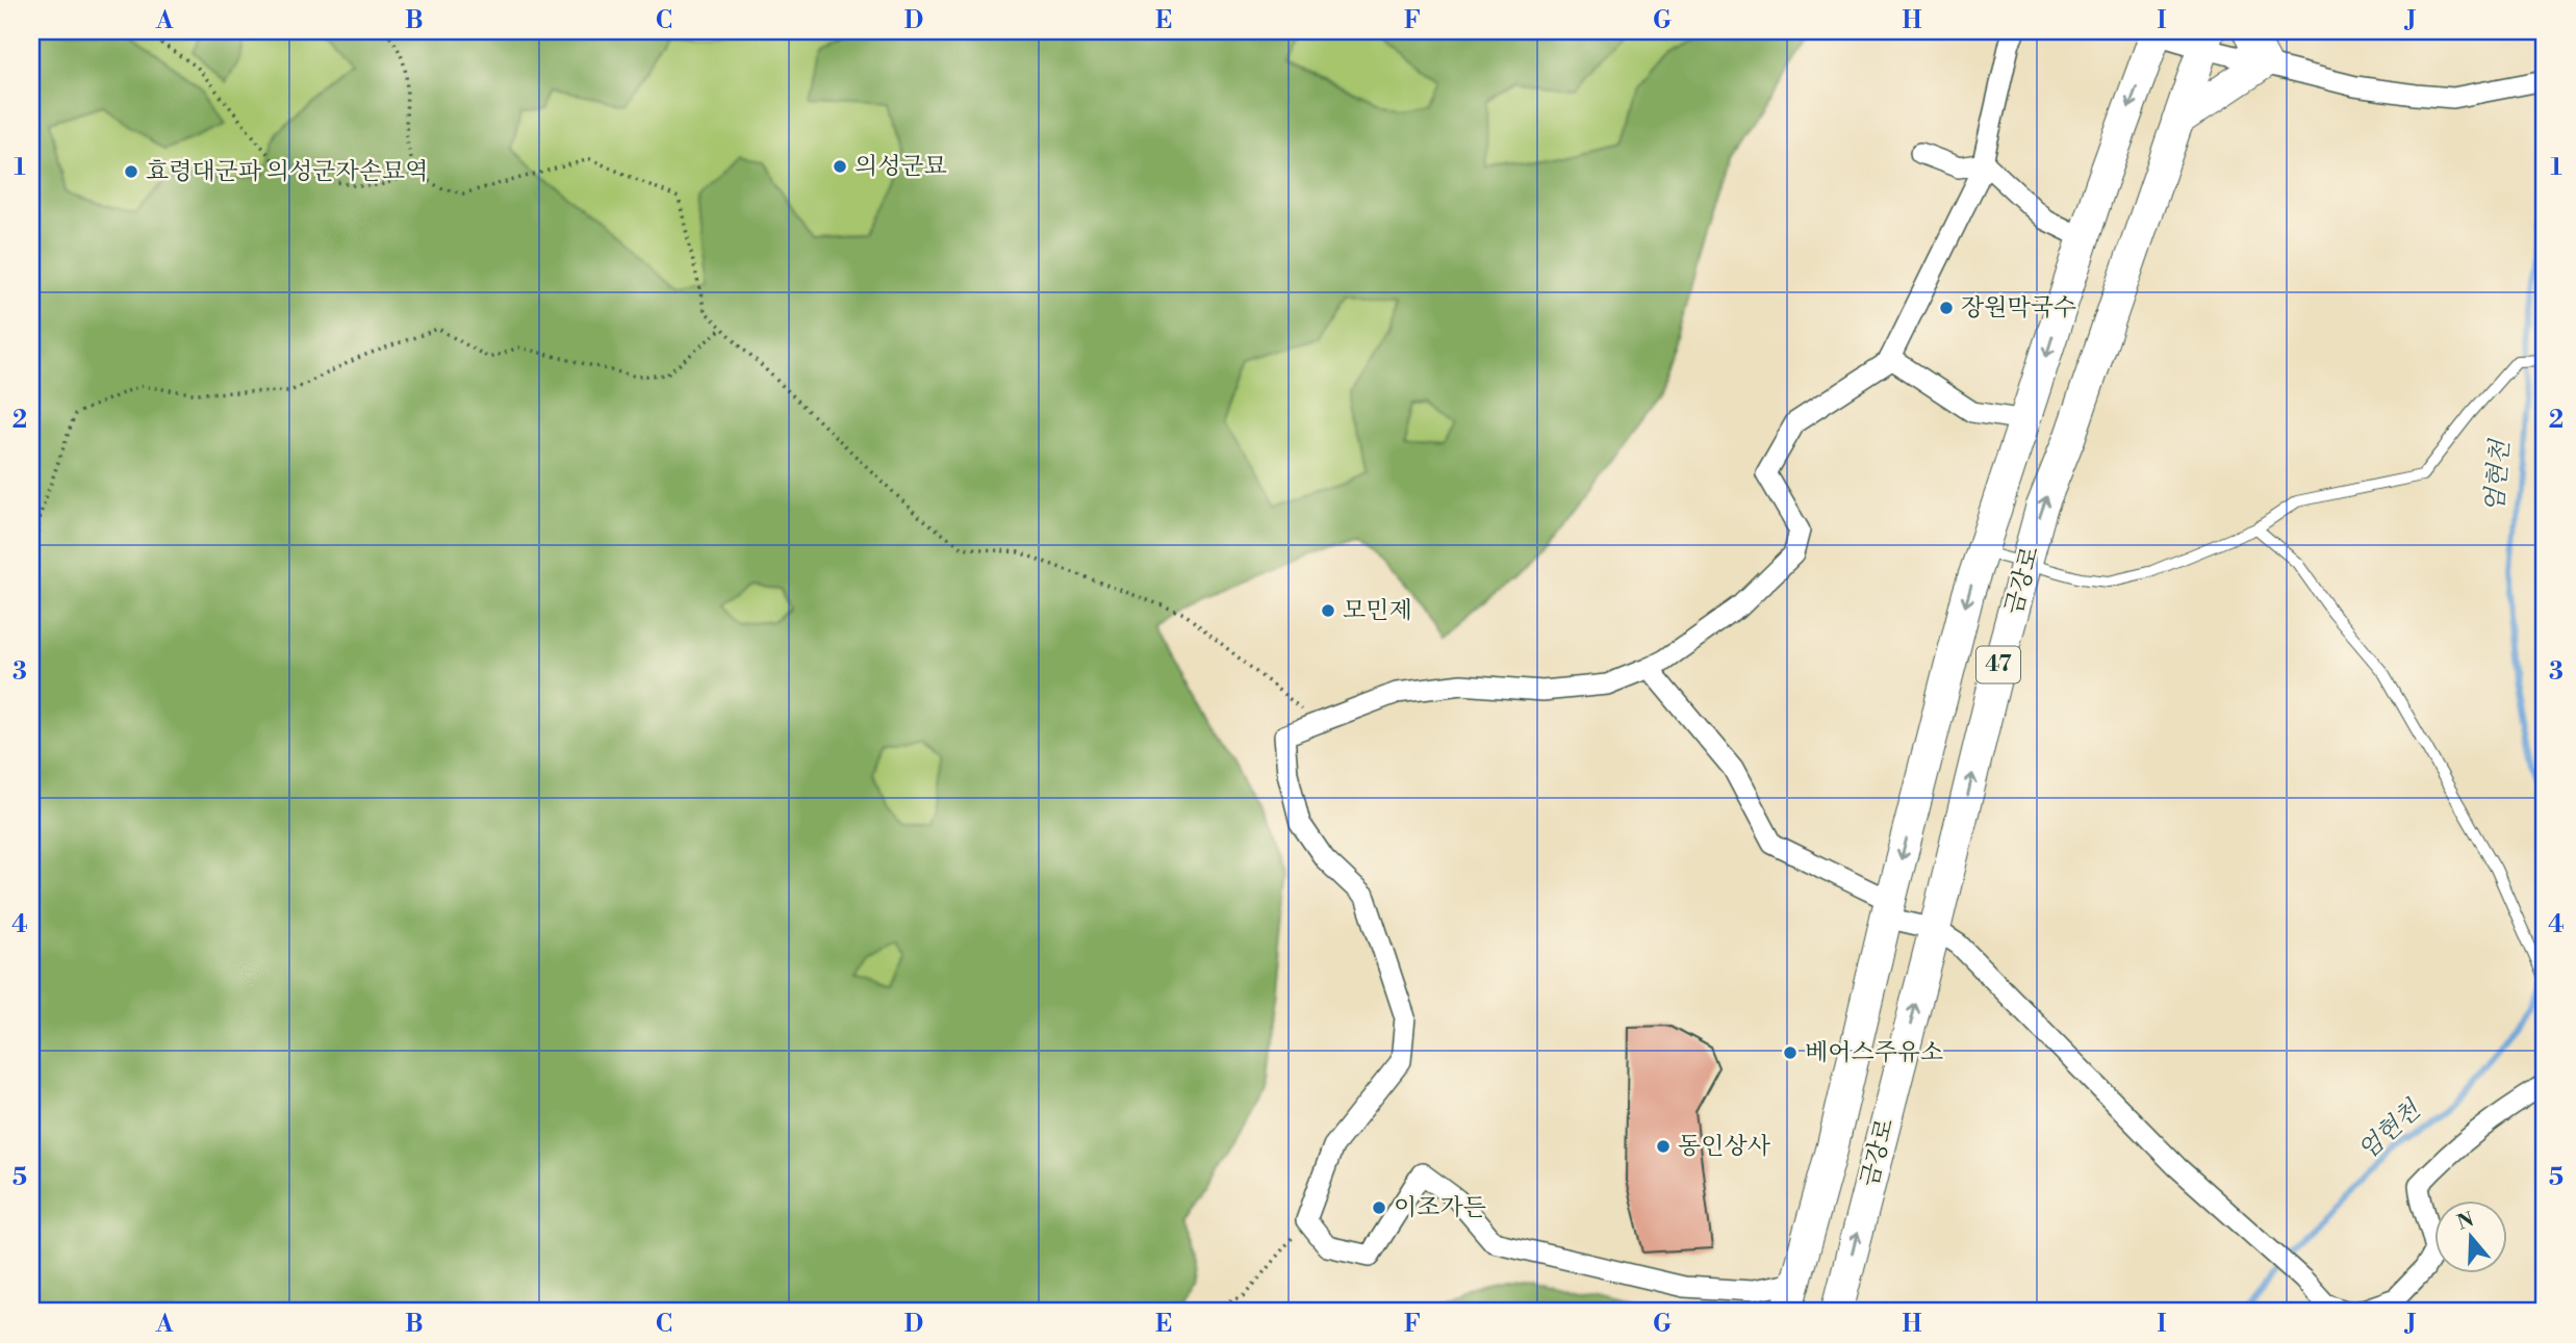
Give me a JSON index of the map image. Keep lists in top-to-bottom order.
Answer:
{
  "streets": {
    "main road": ["금강로", "47"]
  },
  "water": ["엄현천"],
  "places": [
    "의성군묘",
    "효령대군파 의성군자손묘역",
    "장원막국수",
    "모민제",
    "베어스주유소",
    "동인상사",
    "이조가든"
  ],
  "north": "top",
  "grid": {
    "columns": [
      "A",
      "B",
      "C",
      "D",
      "E",
      "F",
      "G",
      "H",
      "I",
      "J"
    ],
    "rows": [
      "1",
      "2",
      "3",
      "4",
      "5"
    ]
  }
}
